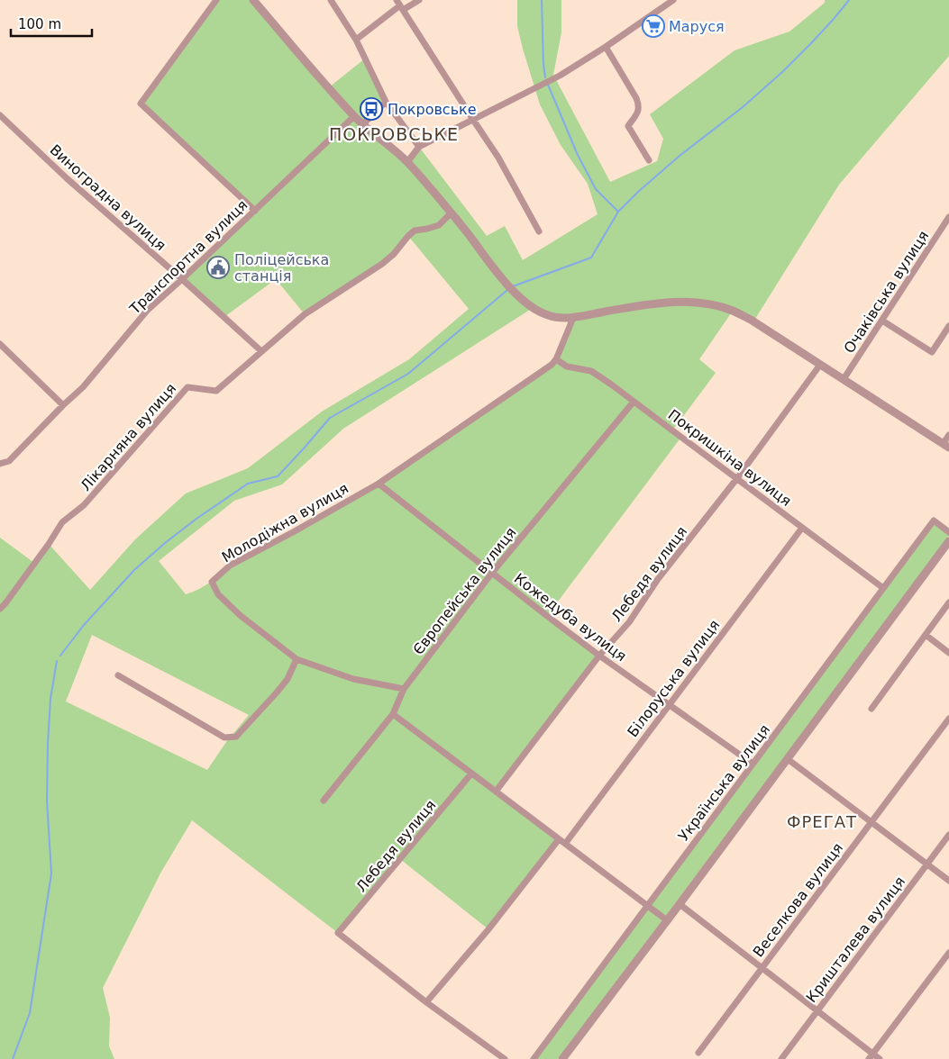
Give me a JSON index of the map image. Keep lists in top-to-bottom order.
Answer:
{
  "streets": {
    "street": [
      "Виноградна вулиця",
      "Транспортна вулиця",
      "Очаківська вулиця",
      "Лікарняна вулиця",
      "Покришкіна вулиця",
      "Молодіжна вулиця",
      "Лебедя вулиця",
      "Європейська вулиця",
      "Кожедуба вулиця",
      "Білоруська вулиця",
      "Українська вулиця",
      "Веселкова вулиця",
      "Кришталева вулиця"
    ]
  },
  "crossings": [
    ["Виноградна вулиця", "Транспортна вулиця"],
    ["Виноградна вулиця", "Лікарняна вулиця"],
    ["Покришкіна вулиця", "Молодіжна вулиця"],
    ["Покришкіна вулиця", "Лебедя вулиця"],
    ["Покришкіна вулиця", "Європейська вулиця"],
    ["Покришкіна вулиця", "Білоруська вулиця"],
    ["Покришкіна вулиця", "Українська вулиця"],
    ["Молодіжна вулиця", "Кожедуба вулиця"],
    ["Лебедя вулиця", "Кожедуба вулиця"],
    ["Європейська вулиця", "Кожедуба вулиця"],
    ["Кожедуба вулиця", "Білоруська вулиця"],
    ["Кожедуба вулиця", "Українська вулиця"]
  ],
  "districts": ["ПОКРОВСЬКЕ", "ФРЕГАТ"],
  "places": {
    "supermarket": ["Маруся"],
    "bus stop": ["Покровське"],
    "public building": ["Поліцейська станція"]
  },
  "scale_bar": "100 m"
}
